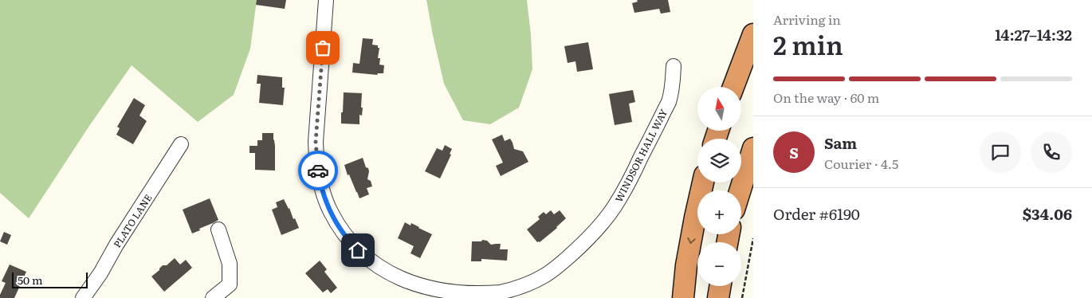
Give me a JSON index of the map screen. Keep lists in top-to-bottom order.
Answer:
{
  "streets": {
    "street": ["WINDSOR HALL WAY", "PLATO LANE"]
  },
  "scale_bar": "50 m",
  "north": "top",
  "page": {
    "heading": ["2 min", "Arriving in", "14:27–14:32"],
    "panel": [
      "Sam",
      "Courier · 4.5",
      "Order #6190",
      "$34.06"
    ],
    "bar": "On the way · 60 m",
    "map_buttons": ["+", "−"],
    "round": "S",
    "scale": "50 m"
  }
}
